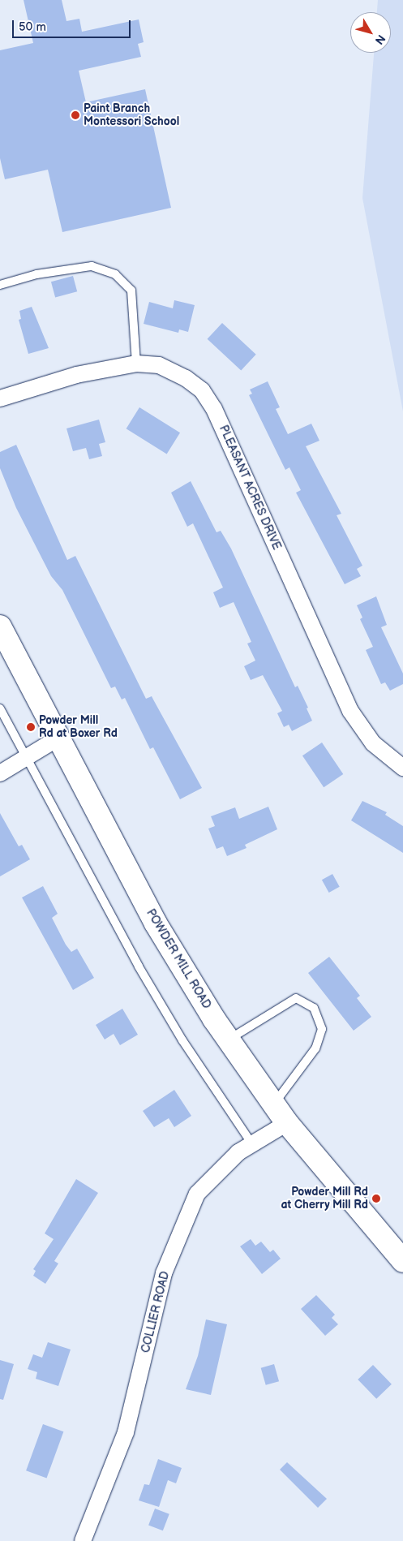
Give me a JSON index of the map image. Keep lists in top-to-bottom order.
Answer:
{
  "streets": {
    "main road": ["POWDER MILL ROAD"],
    "street": ["PLEASANT ACRES DRIVE", "COLLIER ROAD"]
  },
  "crossings": [
    ["POWDER MILL ROAD", "COLLIER ROAD"]
  ],
  "places": ["Paint Branch Montessori School", "Powder Mill Rd at Boxer Rd", "Powder Mill Rd at Cherry Mill Rd"],
  "scale_bar": "50 m",
  "north": "bottom right"
}
